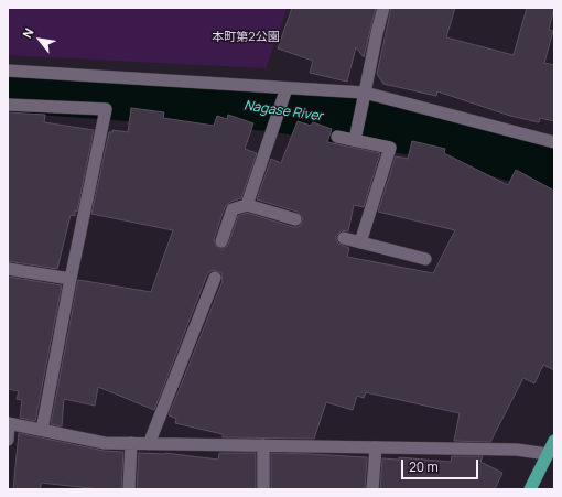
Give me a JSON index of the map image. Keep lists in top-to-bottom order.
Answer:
{
  "water": ["Nagase River"],
  "parks": ["本町第2公園"],
  "scale_bar": "20 m",
  "north": "top left"
}
